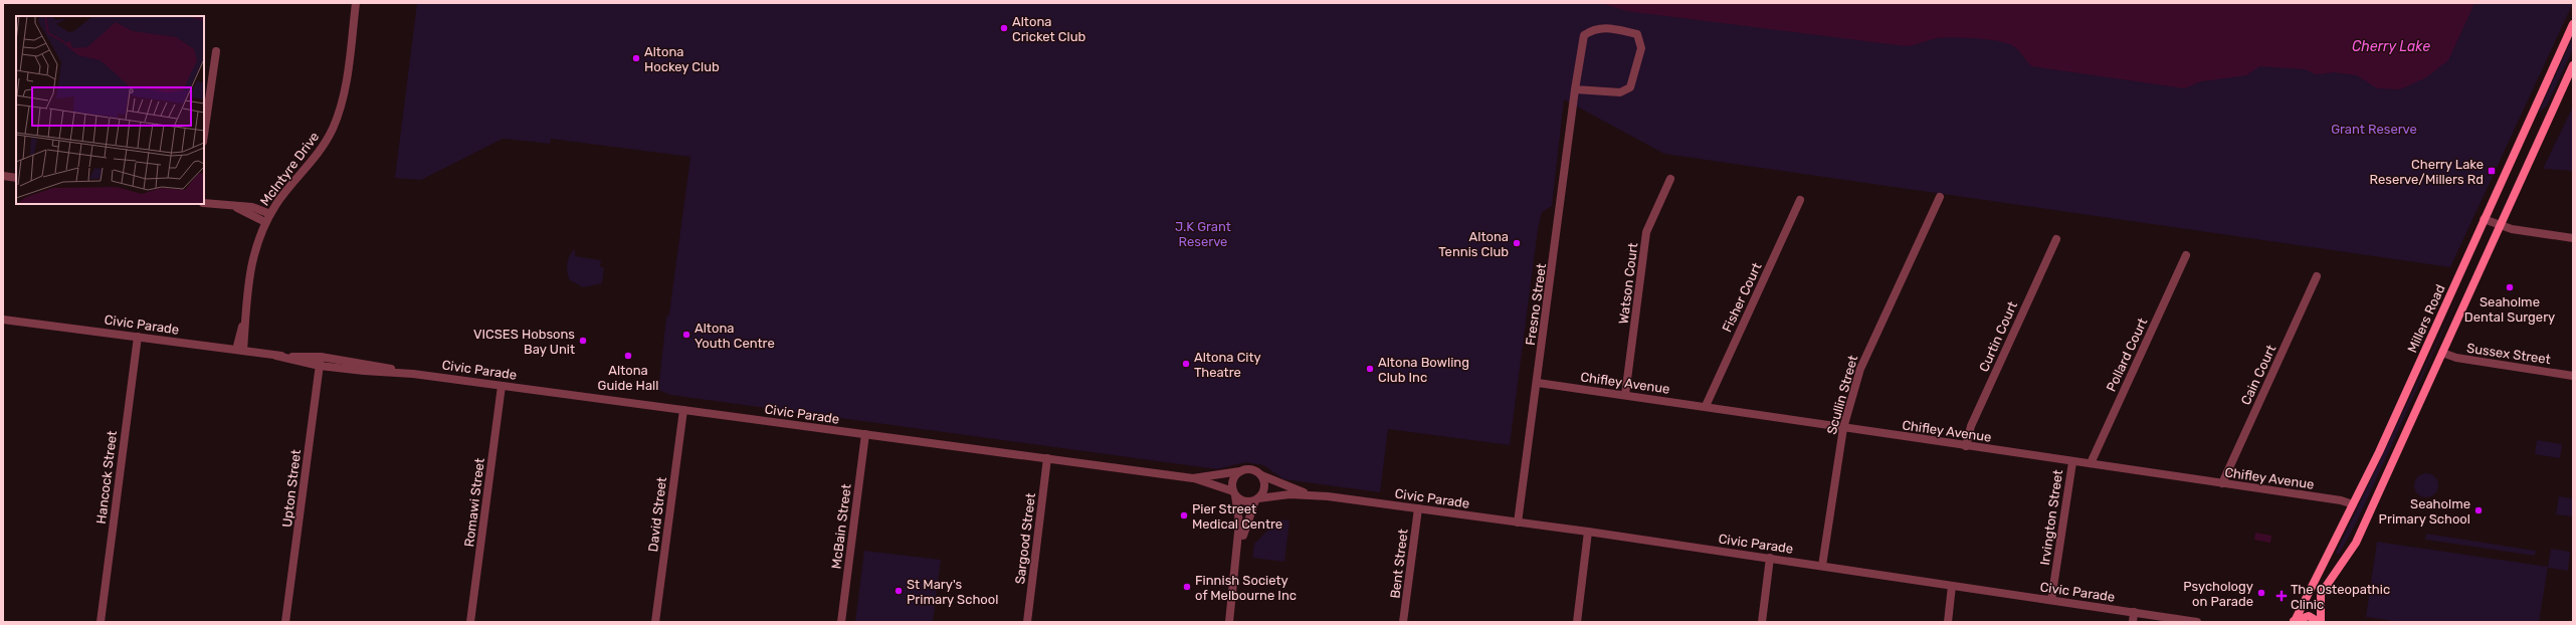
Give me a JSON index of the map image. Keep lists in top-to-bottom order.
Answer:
{
  "streets": {
    "main road": ["Millers Road"],
    "street": [
      "McIntyre Drive",
      "Watson Court",
      "Fisher Court",
      "Fresno Street",
      "Civic Parade",
      "Curtin Court",
      "Sussex Street",
      "Pollard Court",
      "Cain Court",
      "Chifley Avenue",
      "Scullin Street",
      "Hancock Street",
      "Upton Street",
      "Romawi Street",
      "David Street",
      "Irvington Street",
      "McBain Street",
      "Sargood Street",
      "Bent Street"
    ]
  },
  "crossings": [
    ["McIntyre Drive", "Civic Parade"],
    ["Watson Court", "Chifley Avenue"],
    ["Fisher Court", "Chifley Avenue"],
    ["Fresno Street", "Civic Parade"],
    ["Fresno Street", "Chifley Avenue"],
    ["Millers Road", "Chifley Avenue"],
    ["Civic Parade", "Scullin Street"],
    ["Civic Parade", "Hancock Street"],
    ["Civic Parade", "Upton Street"],
    ["Civic Parade", "Romawi Street"],
    ["Civic Parade", "David Street"],
    ["Civic Parade", "Irvington Street"],
    ["Civic Parade", "McBain Street"],
    ["Civic Parade", "Sargood Street"],
    ["Civic Parade", "Bent Street"],
    ["Curtin Court", "Chifley Avenue"],
    ["Pollard Court", "Chifley Avenue"],
    ["Cain Court", "Chifley Avenue"],
    ["Chifley Avenue", "Scullin Street"],
    ["Chifley Avenue", "Irvington Street"]
  ],
  "water": ["Cherry Lake"],
  "parks": ["Grant Reserve", "J.K Grant Reserve"],
  "places": {
    "other": [
      "Altona Cricket Club",
      "Altona Hockey Club",
      "Altona Tennis Club",
      "Seaholme Dental Surgery",
      "Altona Youth Centre",
      "VICSES Hobsons Bay Unit",
      "Altona Guide Hall",
      "Altona City Theatre",
      "Altona Bowling Club Inc",
      "Seaholme Primary School",
      "Pier Street Medical Centre",
      "Finnish Society of Melbourne Inc",
      "St Mary's Primary School",
      "Psychology on Parade"
    ],
    "transit": ["Cherry Lake Reserve/Millers Rd"],
    "health": ["The Osteopathic Clinic"]
  }
}
